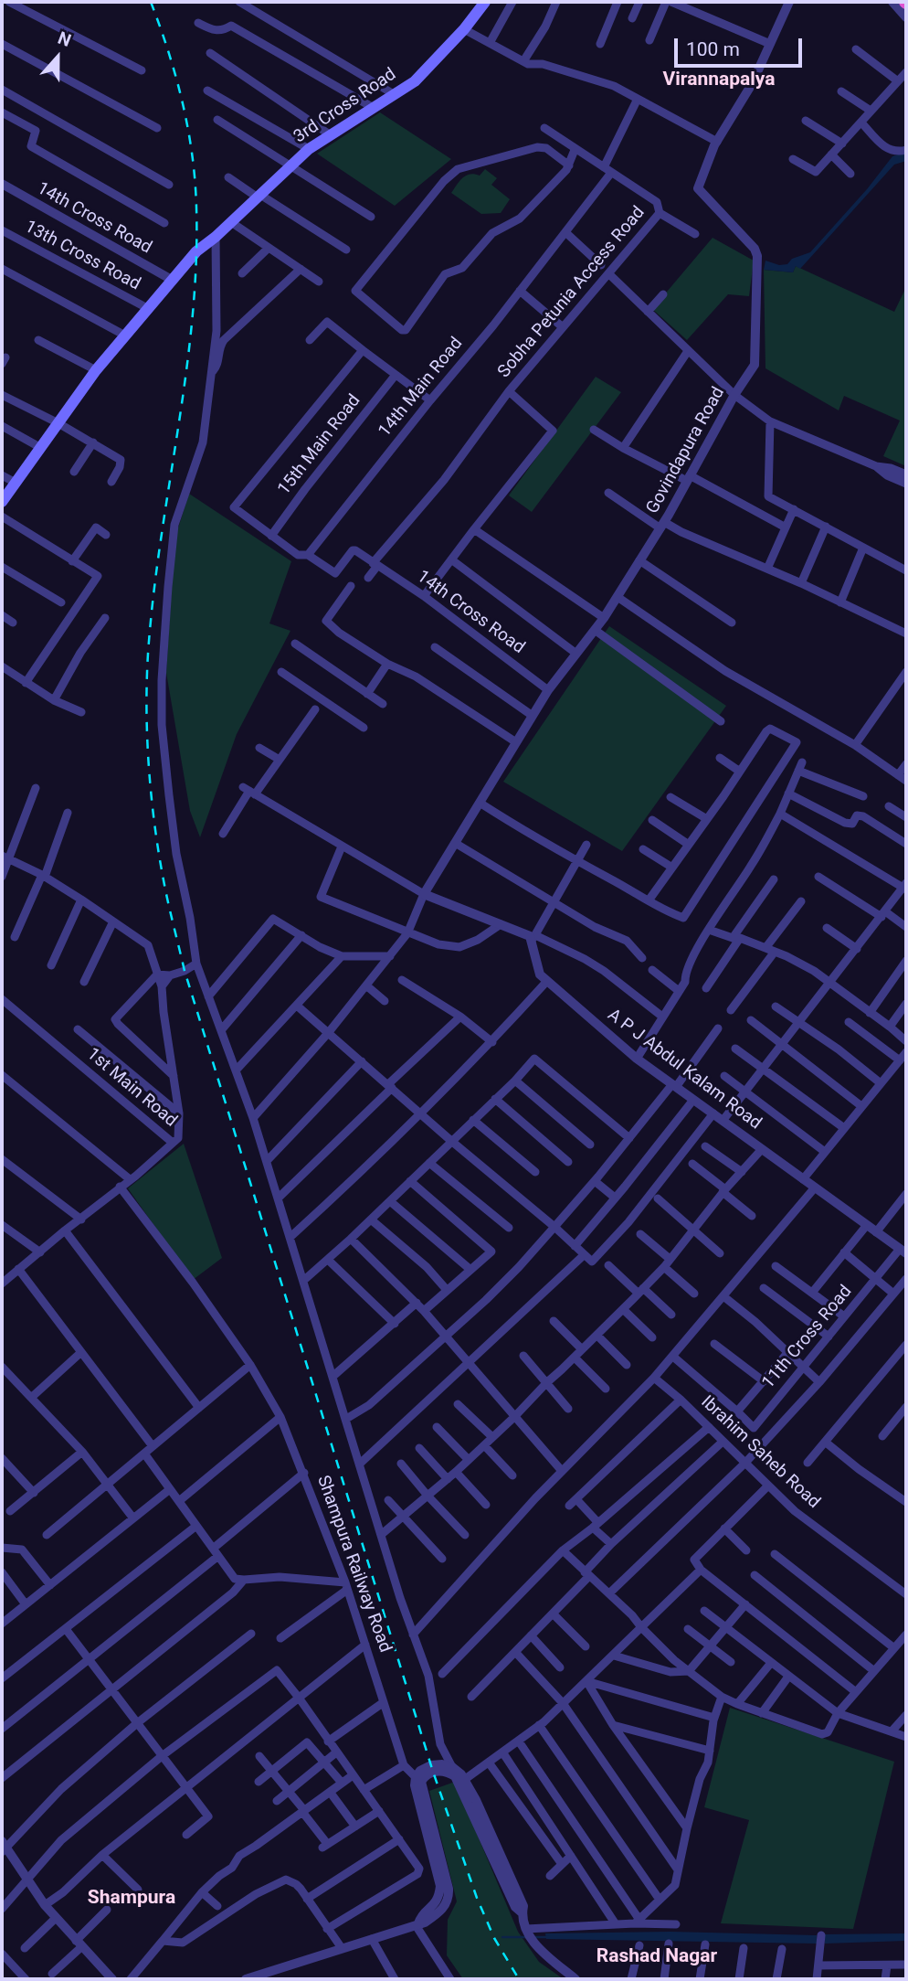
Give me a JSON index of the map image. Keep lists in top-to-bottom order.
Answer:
{
  "streets": {
    "main road": ["3rd Cross Road"],
    "street": [
      "14th Cross Road",
      "13th Cross Road",
      "Sobha Petunia Access Road",
      "14th Main Road",
      "15th Main Road",
      "Govindapura Road",
      "A P J Abdul Kalam Road",
      "1st Main Road",
      "11th Cross Road",
      "Ibrahim Saheb Road",
      "Shampura Railway Road"
    ]
  },
  "crossings": [
    ["3rd Cross Road", "14th Cross Road"],
    ["3rd Cross Road", "13th Cross Road"],
    ["14th Cross Road", "Govindapura Road"],
    ["Sobha Petunia Access Road", "14th Main Road"],
    ["A P J Abdul Kalam Road", "11th Cross Road"]
  ],
  "districts": ["Virannapalya", "Shampura", "Rashad Nagar"],
  "scale_bar": "100 m",
  "north": "top"
}
